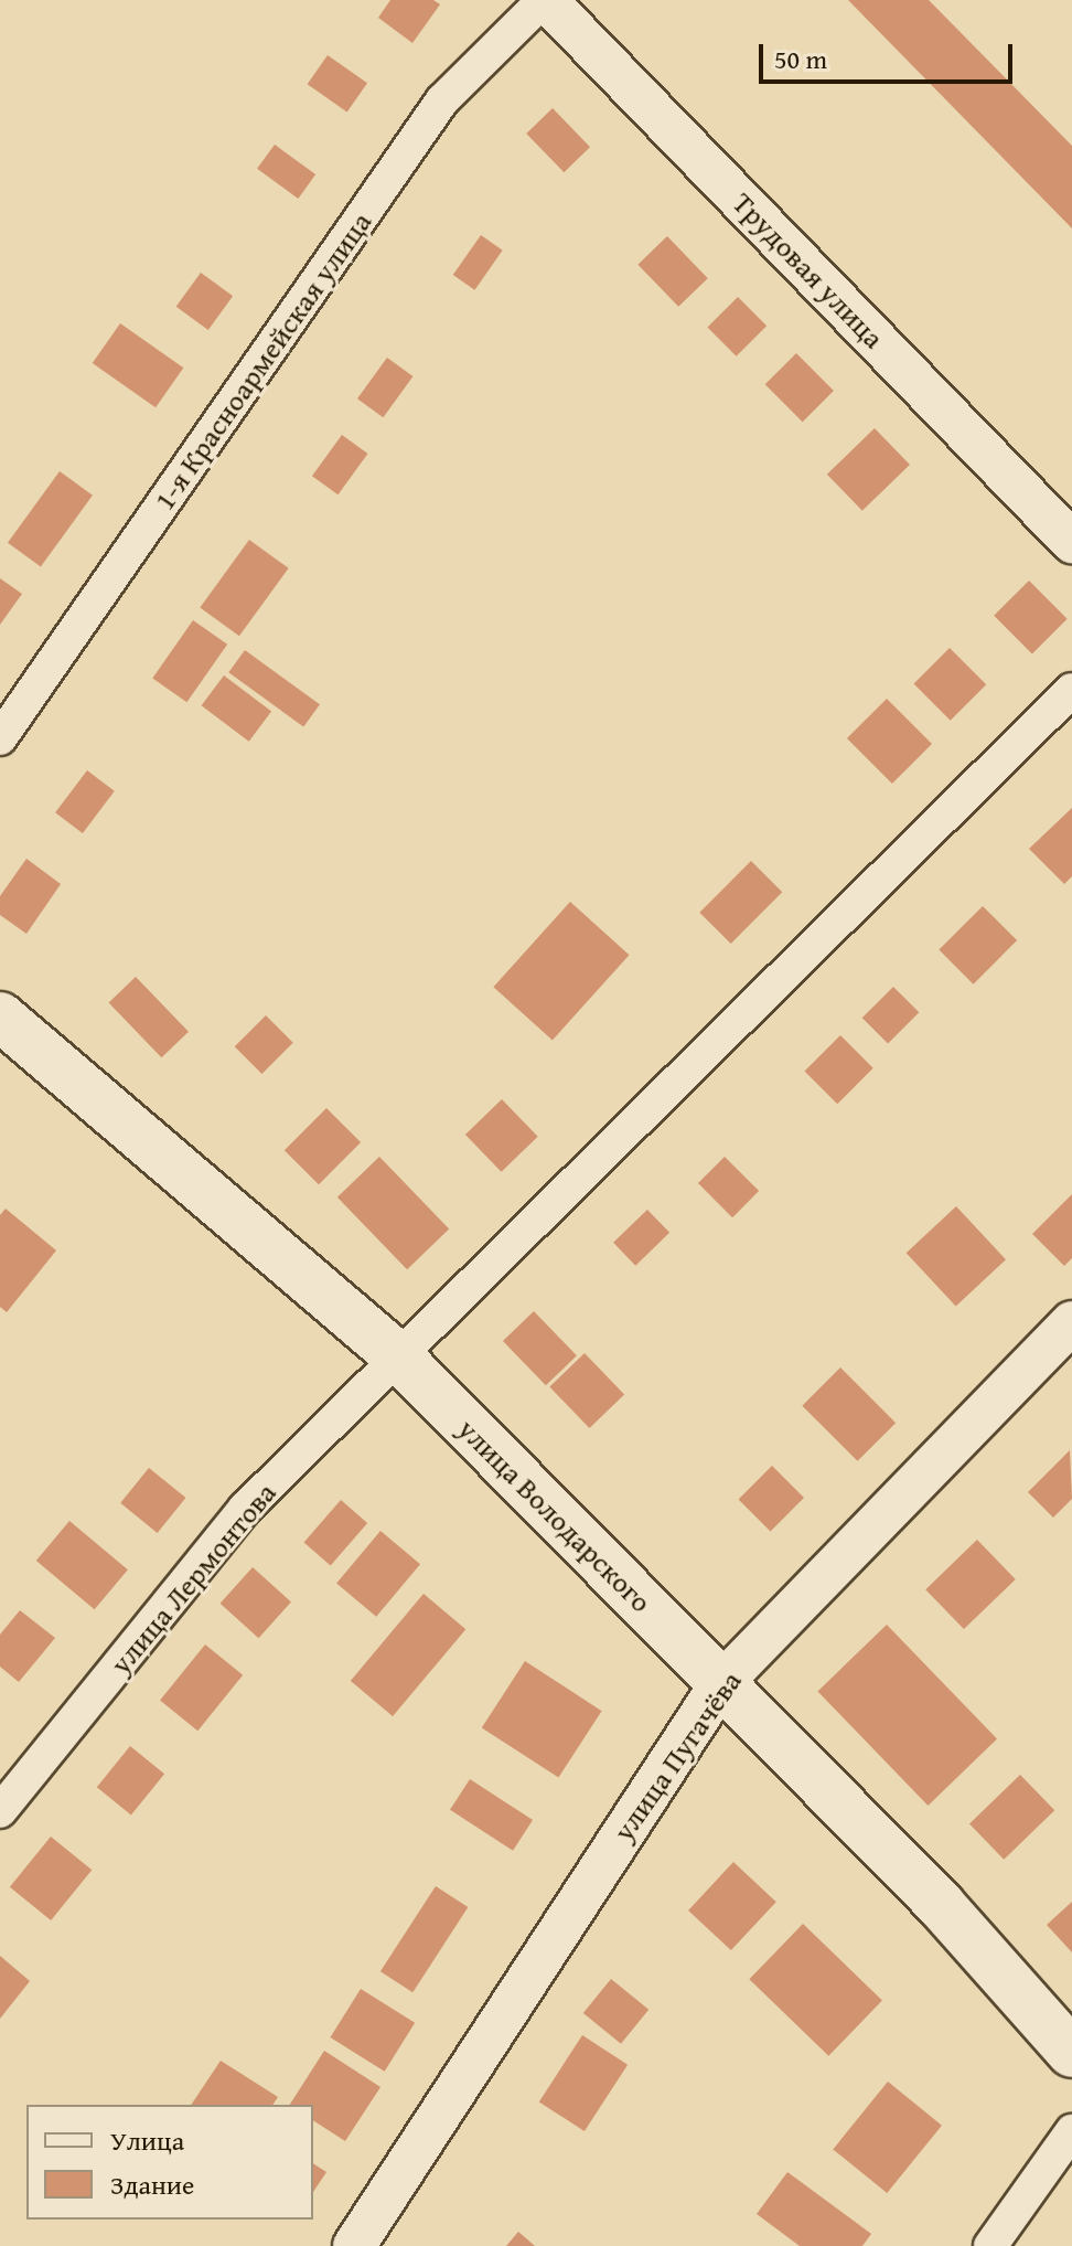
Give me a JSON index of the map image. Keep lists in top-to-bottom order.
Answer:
{
  "streets": {
    "main road": ["улица Володарского"],
    "street": [
      "Трудовая улица",
      "1-я Красноармейская улица",
      "улица Лермонтова",
      "улица Пугачёва"
    ]
  },
  "crossings": [
    ["Трудовая улица", "1-я Красноармейская улица"],
    ["улица Володарского", "улица Лермонтова"],
    ["улица Володарского", "улица Пугачёва"]
  ],
  "legend": ["Улица", "Здание"],
  "scale_bar": "50 m"
}
